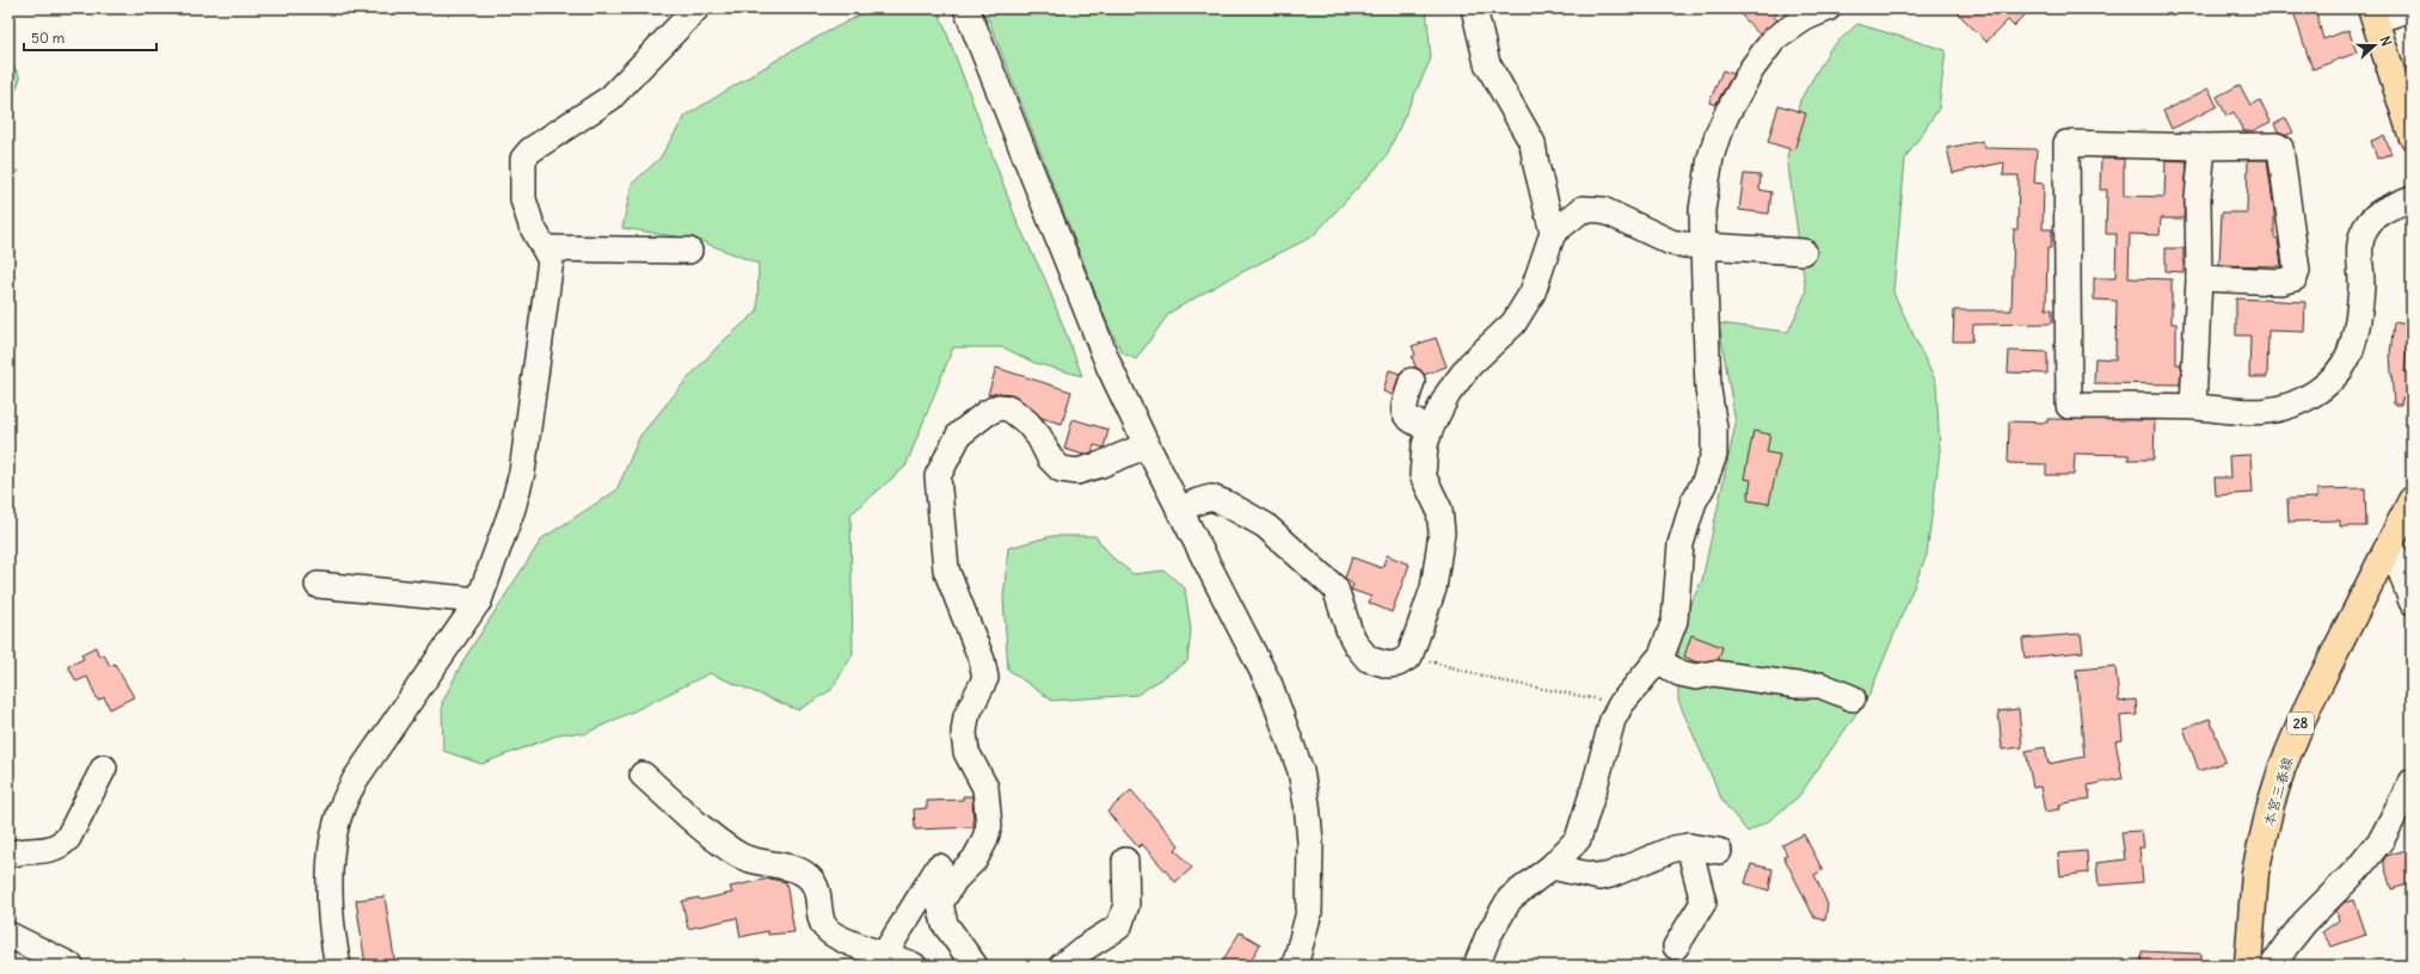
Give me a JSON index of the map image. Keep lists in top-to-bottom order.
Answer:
{
  "streets": {
    "main road": ["28", "本宮三春線"]
  },
  "scale_bar": "50 m",
  "north": "right"
}
